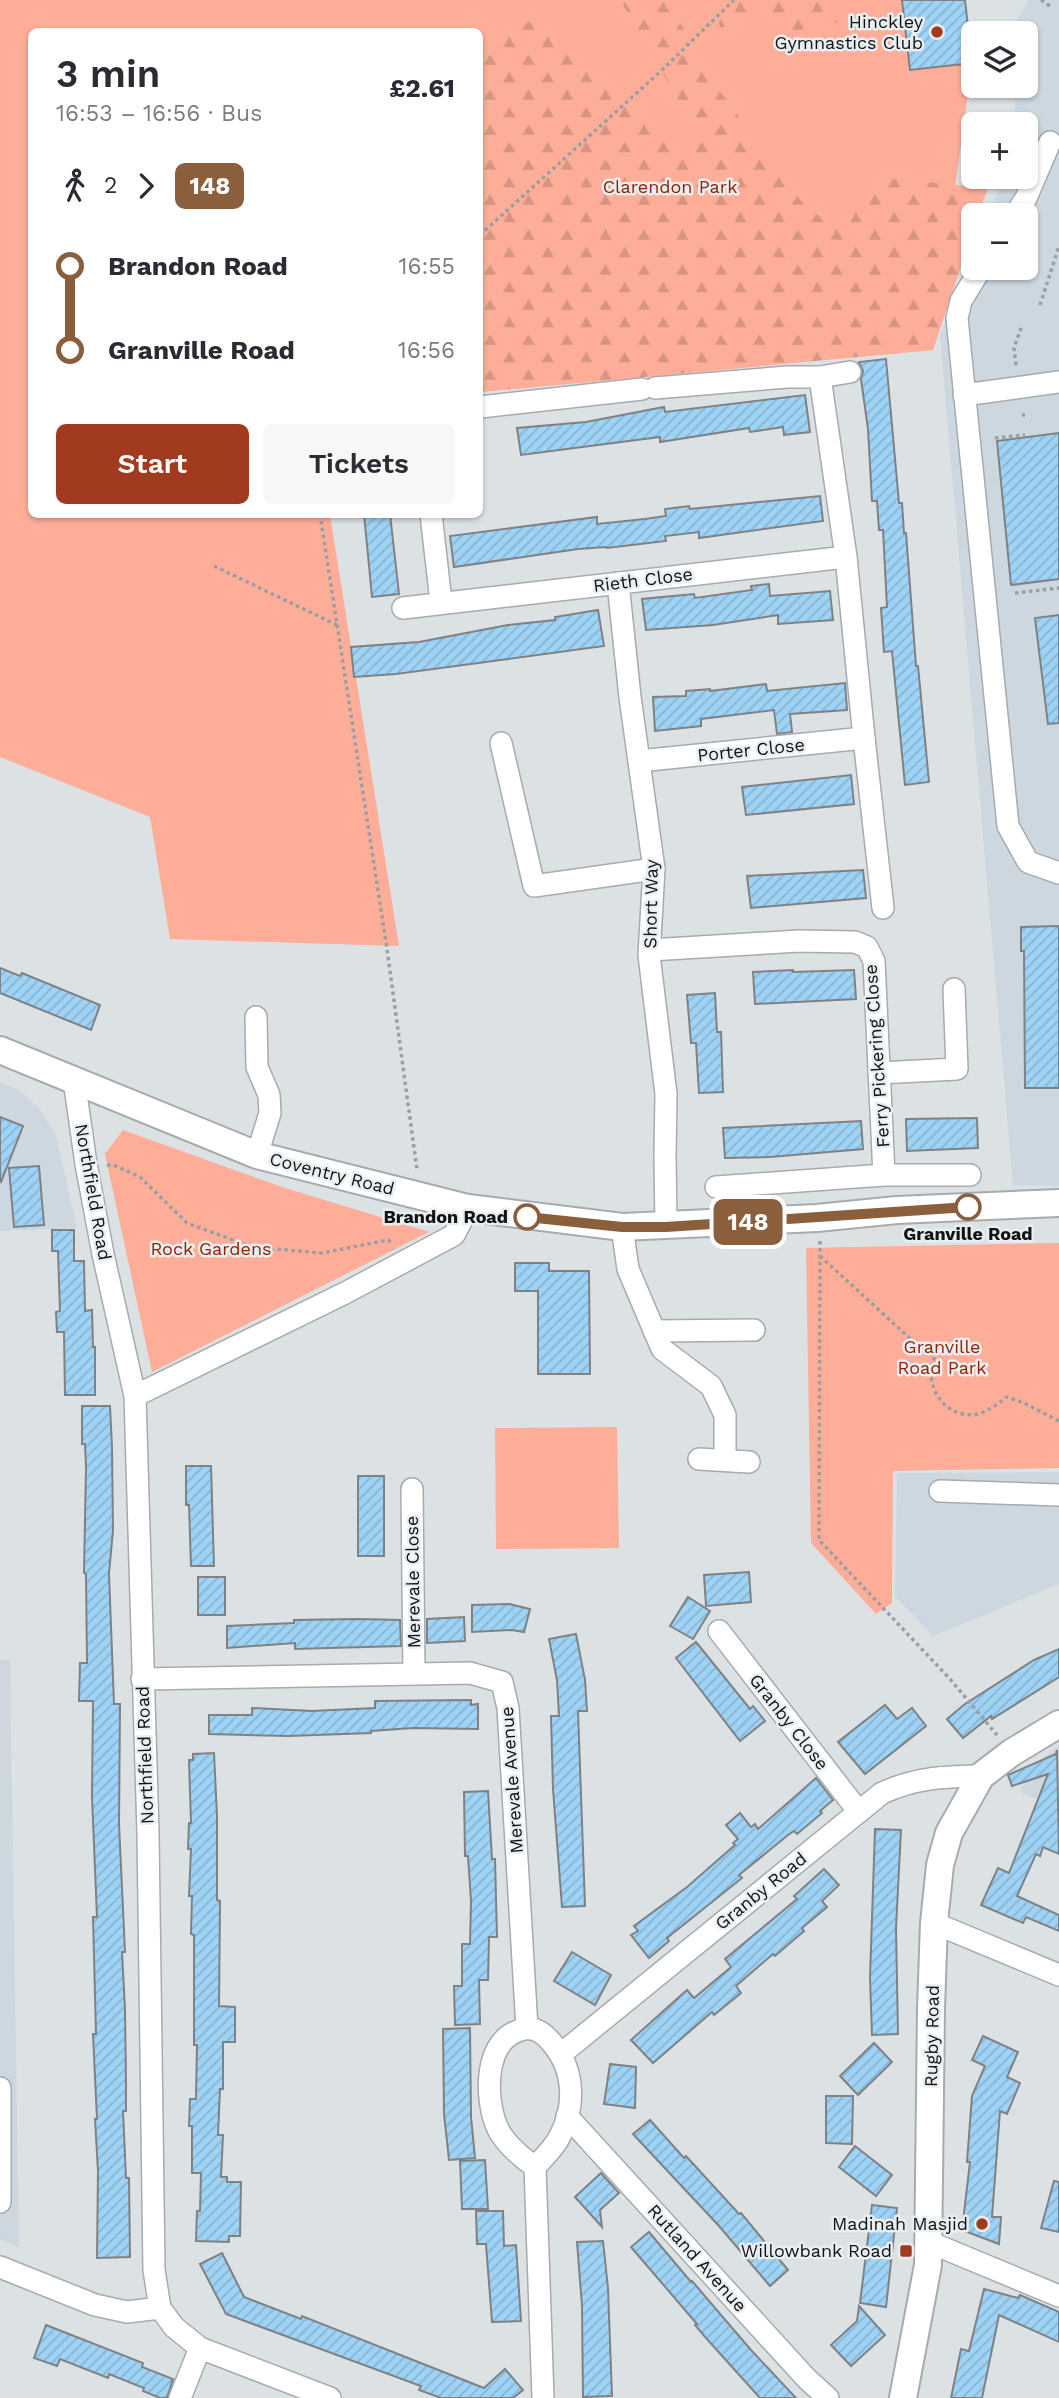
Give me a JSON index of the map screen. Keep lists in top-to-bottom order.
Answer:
{
  "streets": {
    "main road": ["Coventry Road", "Rugby Road"],
    "street": [
      "Rieth Close",
      "Porter Close",
      "Short Way",
      "Ferry Pickering Close",
      "Northfield Road",
      "Merevale Close",
      "Granby Close",
      "Merevale Avenue",
      "Granby Road",
      "Rutland Avenue"
    ]
  },
  "crossings": [
    ["Rieth Close", "Short Way"],
    ["Porter Close", "Short Way"],
    ["Short Way", "Ferry Pickering Close"],
    ["Short Way", "Coventry Road"],
    ["Coventry Road", "Northfield Road"],
    ["Northfield Road", "Merevale Avenue"],
    ["Merevale Close", "Merevale Avenue"],
    ["Granby Close", "Granby Road"],
    ["Merevale Avenue", "Granby Road"],
    ["Merevale Avenue", "Rutland Avenue"],
    ["Granby Road", "Rugby Road"],
    ["Granby Road", "Rutland Avenue"]
  ],
  "parks": ["Clarendon Park", "Rock Gardens", "Granville Road Park"],
  "places": {
    "other": [
      "Hinckley Gymnastics Club",
      "Granville Road",
      "Brandon Road",
      "Madinah Masjid"
    ],
    "transit": ["Willowbank Road"]
  },
  "lines": ["bus line 148"],
  "page": {
    "on_map": "148",
    "map_buttons": ["+", "−"],
    "heading": ["3 min", "16:53 – 16:56 · Bus", "£2.61"],
    "legs": ["2", "148"],
    "list": [
      {
        "name": "Brandon Road",
        "value": "16:55"
      },
      {
        "name": "Granville Road",
        "value": "16:56"
      }
    ],
    "buttons": ["Start", "Tickets"]
  }
}
